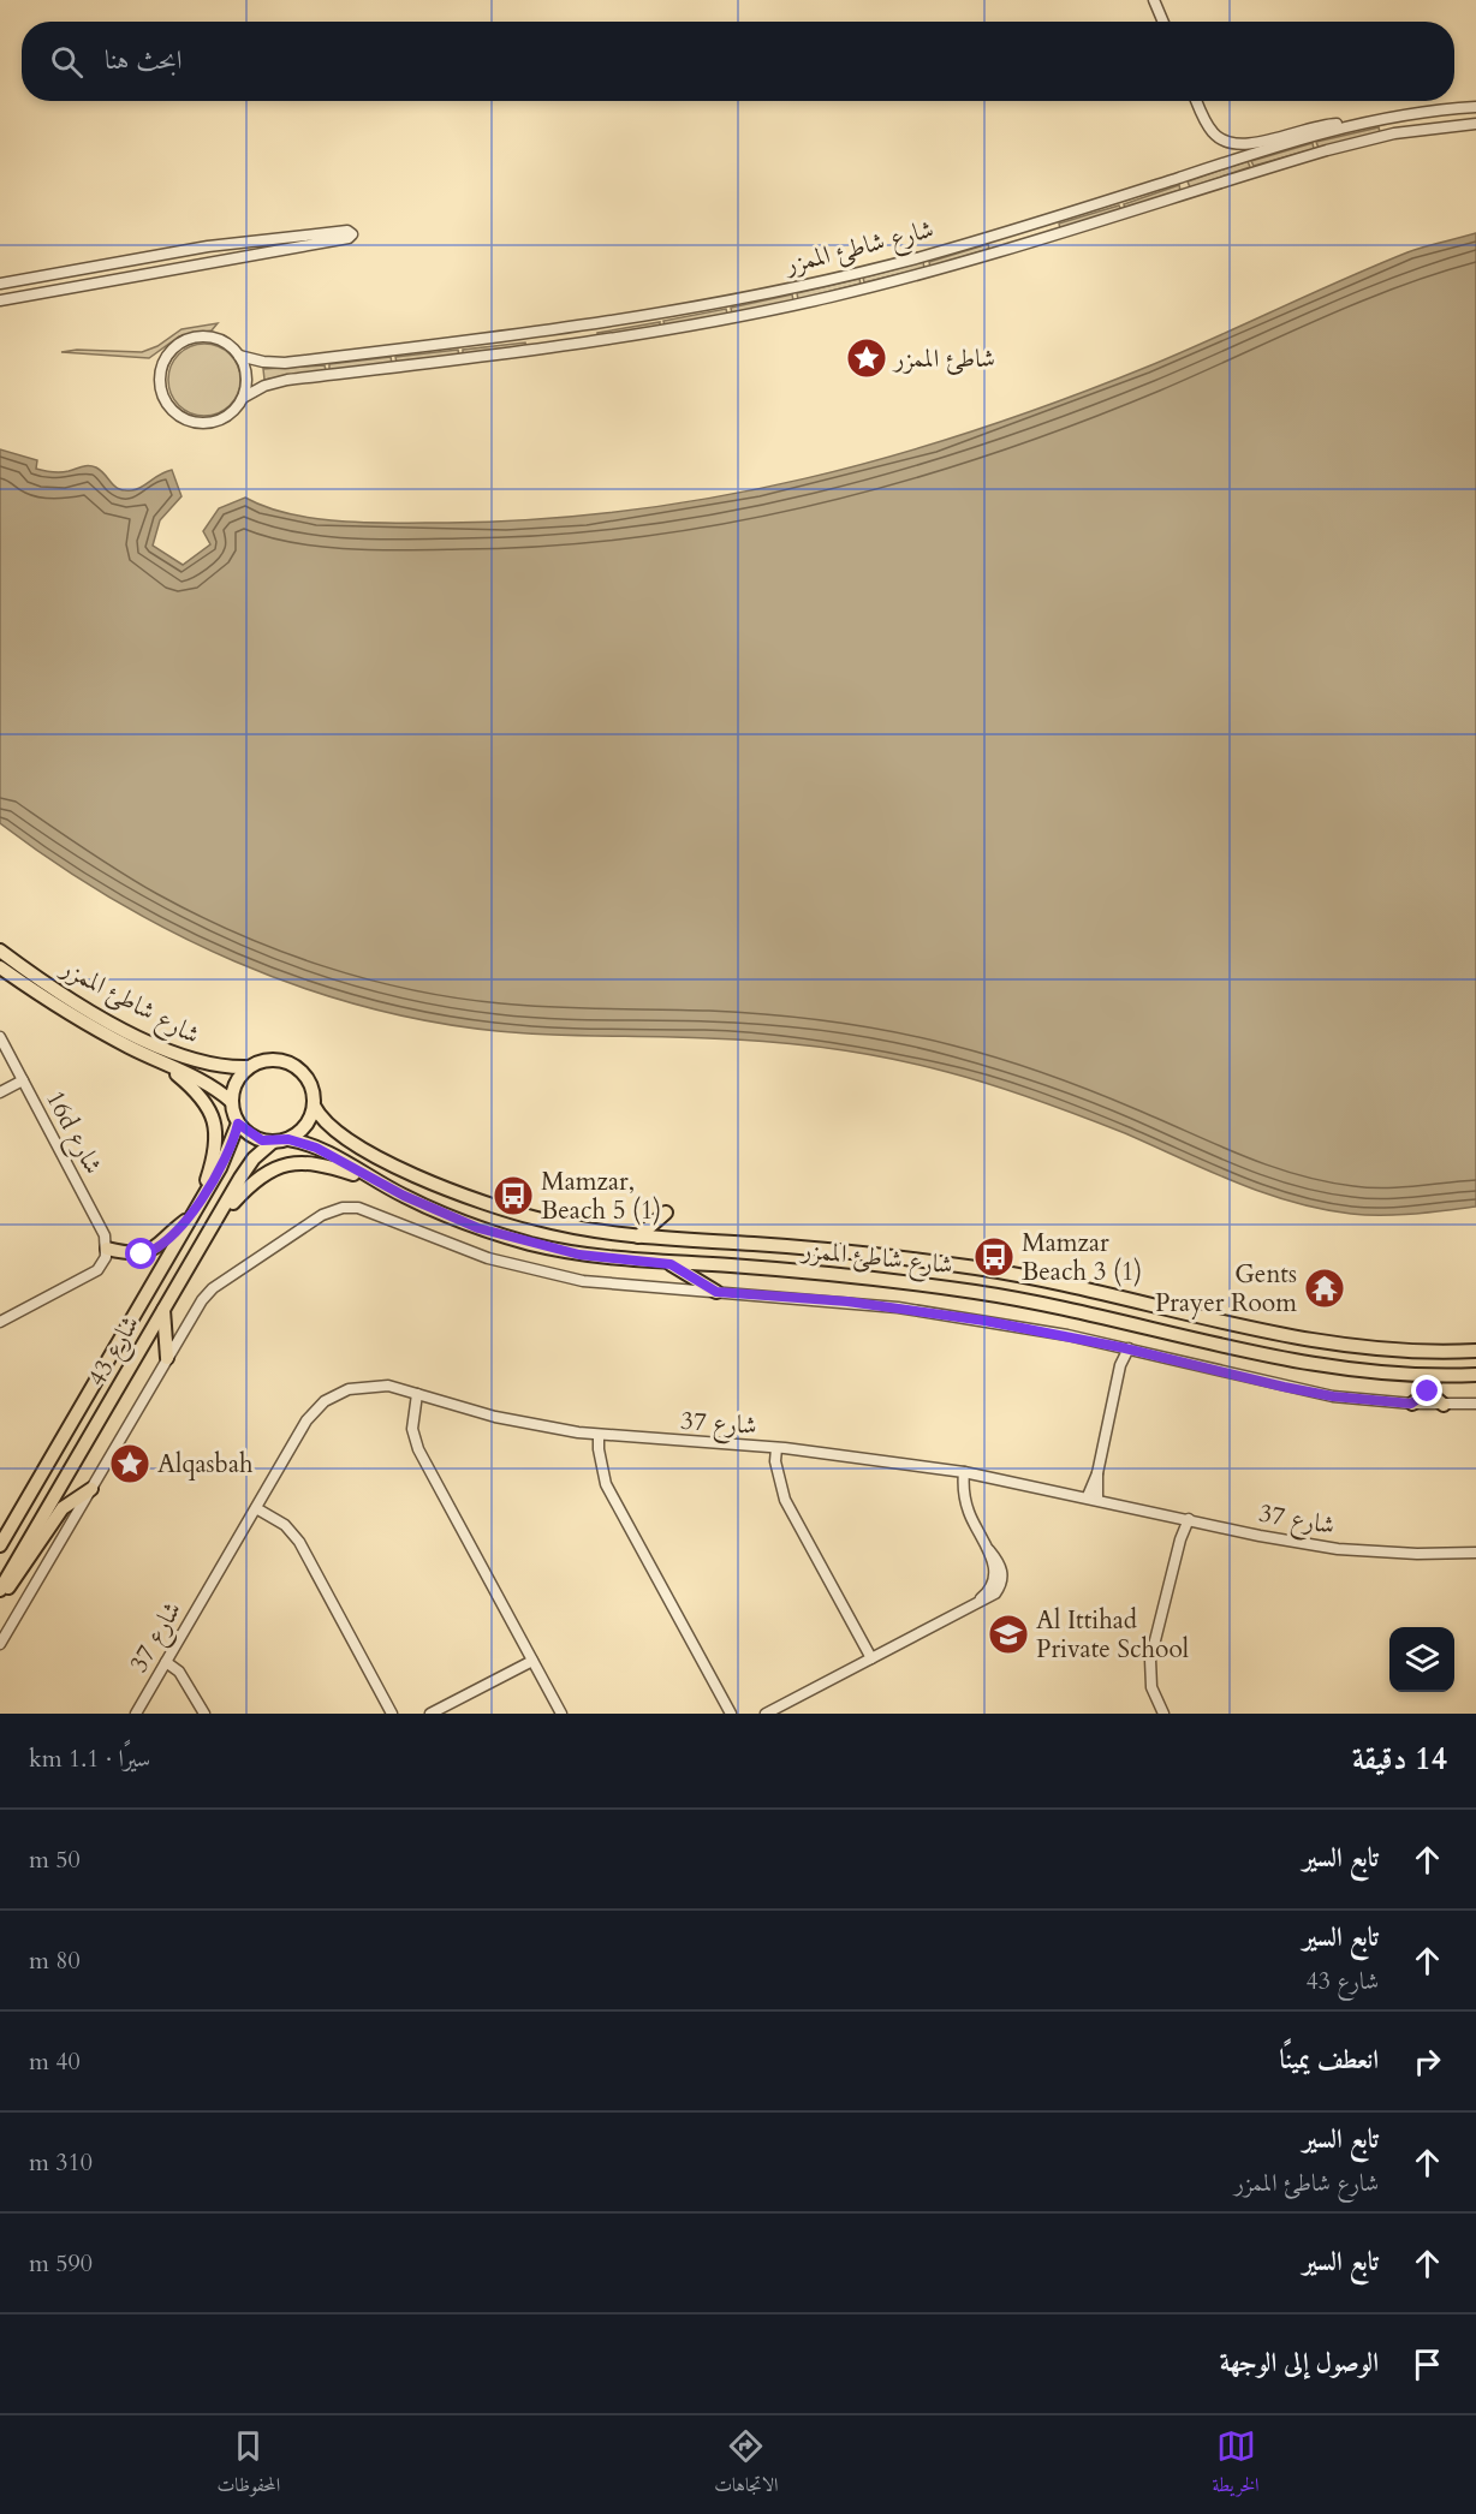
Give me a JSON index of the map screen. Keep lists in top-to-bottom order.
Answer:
{
  "streets": {
    "main road": ["شارع شاطئ الممزر", "شارع 43"],
    "street": ["16d شارع", "شارع 37"]
  },
  "crossings": [
    ["شارع شاطئ الممزر", "شارع 43"]
  ],
  "places": {
    "place": ["شاطئ الممزر", "Alqasbah"],
    "bus stop": ["Mamzar, Beach 5 (1)", "Mamzar Beach 3 (1)"],
    "temple": ["Gents Prayer Room"],
    "school or university": ["Al Ittihad Private School"]
  },
  "page": {
    "search": "ابحث هنا",
    "heading": ["14 دقيقة", "سيرًا · 1.1 km"],
    "list": [
      ["تابع السير", "50 m"],
      ["تابع السير", "شارع 43", "80 m"],
      ["انعطف يمينًا", "40 m"],
      ["تابع السير", "شارع شاطئ الممزر", "310 m"],
      ["تابع السير", "590 m"],
      "الوصول إلى الوجهة"
    ],
    "nav": ["الخريطة", "الاتجاهات", "المحفوظات"]
  }
}
